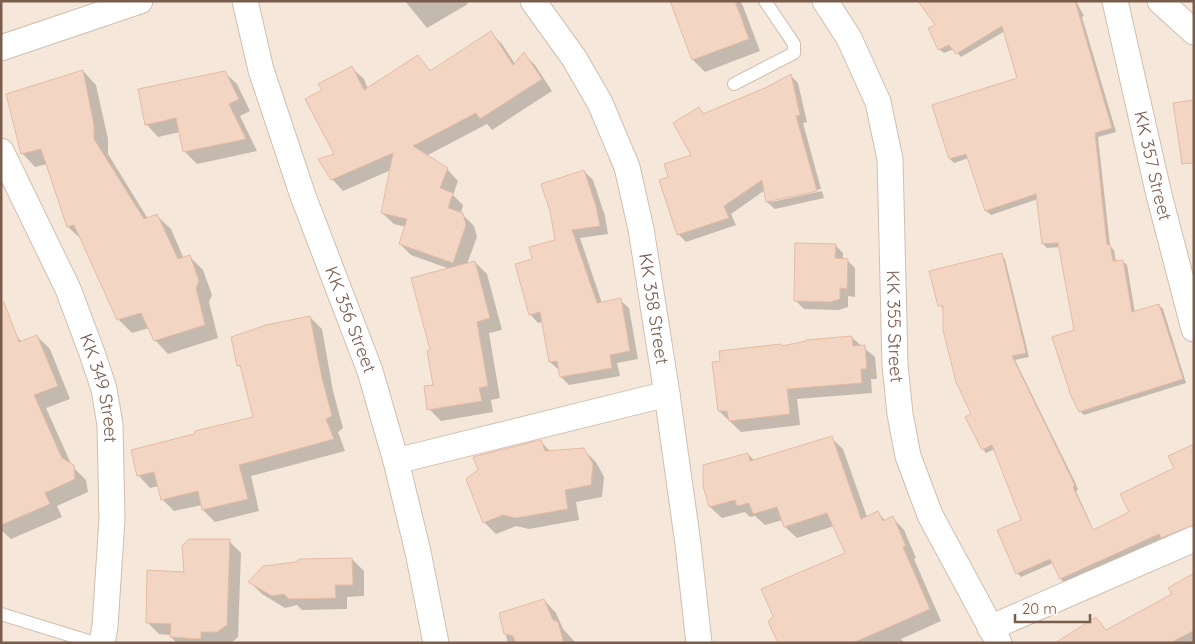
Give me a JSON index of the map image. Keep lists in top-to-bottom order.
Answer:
{
  "streets": {
    "street": [
      "KK 357 Street",
      "KK 358 Street",
      "KK 356 Street",
      "KK 355 Street",
      "KK 349 Street"
    ]
  },
  "scale_bar": "20 m"
}
